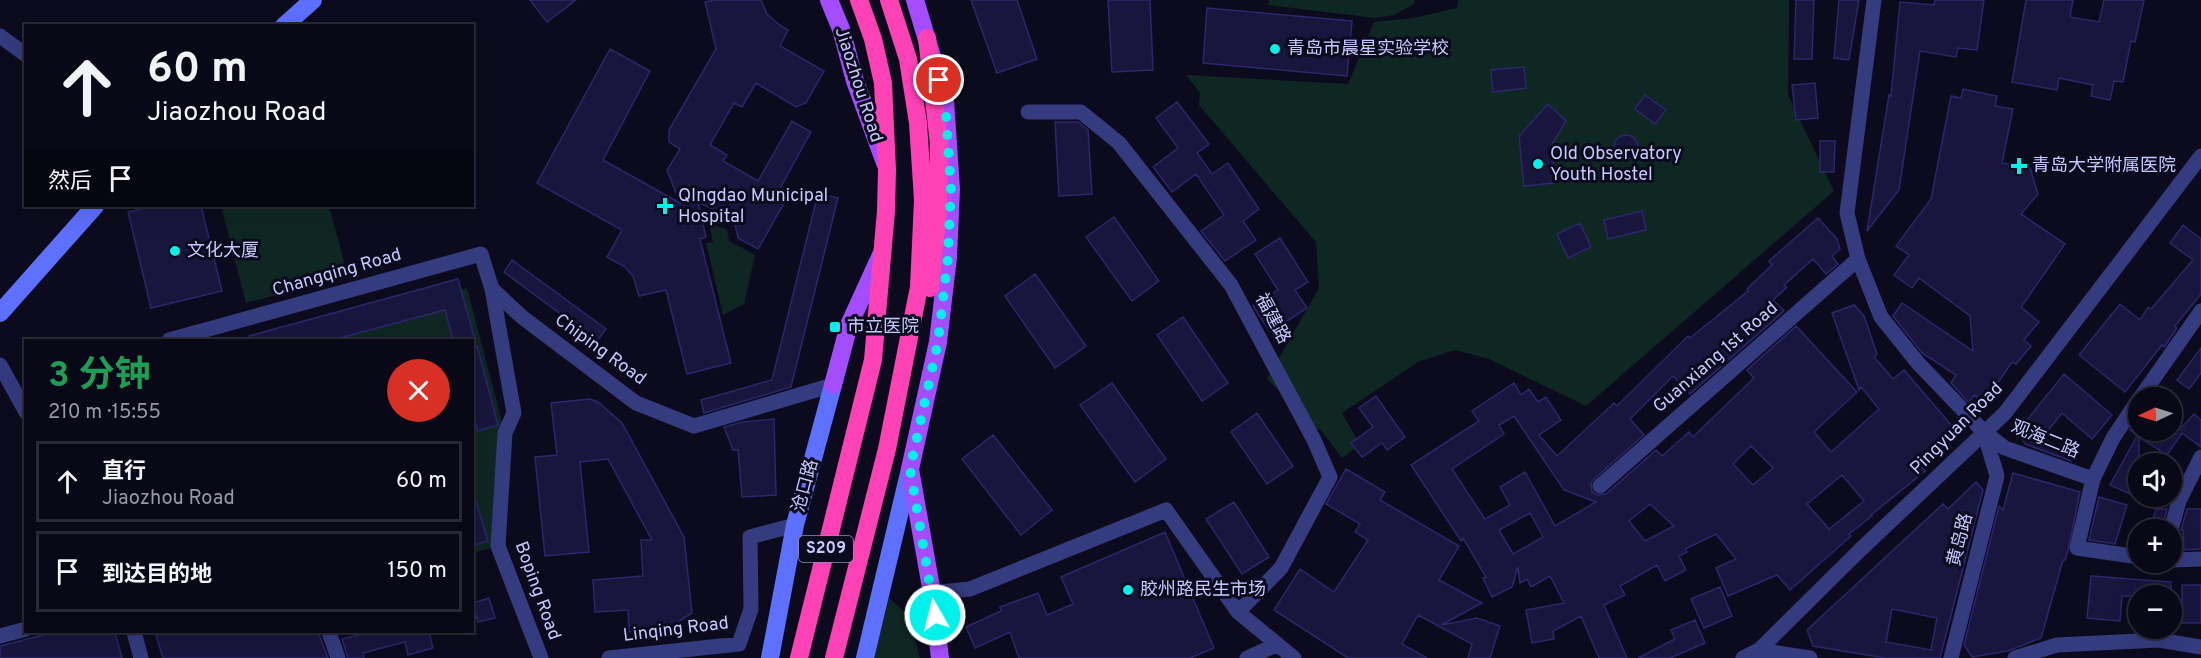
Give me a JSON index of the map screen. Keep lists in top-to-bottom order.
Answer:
{
  "streets": {
    "highway": ["S209"],
    "main road": ["Jiaozhou Road", "沧口路"],
    "street": [
      "Changqing Road",
      "福建路",
      "Chiping Road",
      "Guanxiang 1st Road",
      "Pingyuan Road",
      "观海二路",
      "黄岛路",
      "Boping Road",
      "Linqing Road"
    ]
  },
  "crossings": [
    ["Jiaozhou Road", "S209"],
    ["Changqing Road", "Chiping Road"],
    ["Changqing Road", "Boping Road"],
    ["Chiping Road", "沧口路"],
    ["Chiping Road", "Boping Road"],
    ["Pingyuan Road", "观海二路"],
    ["Pingyuan Road", "黄岛路"],
    ["观海二路", "黄岛路"],
    ["沧口路", "Linqing Road"]
  ],
  "places": {
    "other": [
      "青岛市晨星实验学校",
      "Old Observatory Youth Hostel",
      "文化大厦",
      "胶州路民生市场"
    ],
    "health": ["青岛大学附属医院", "QIngdao Municipal Hospital"],
    "transit": ["市立医院"]
  },
  "north": "left",
  "page": {
    "turn": ["60 m", "Jiaozhou Road"],
    "then": "然后",
    "heading": ["3 分钟", "210 m · 15:55"],
    "map_buttons": ["+", "−"],
    "list": [
      {
        "name": "直行",
        "note": "Jiaozhou Road",
        "value": "60 m"
      },
      {
        "name": "到达目的地",
        "value": "150 m"
      }
    ]
  }
}
